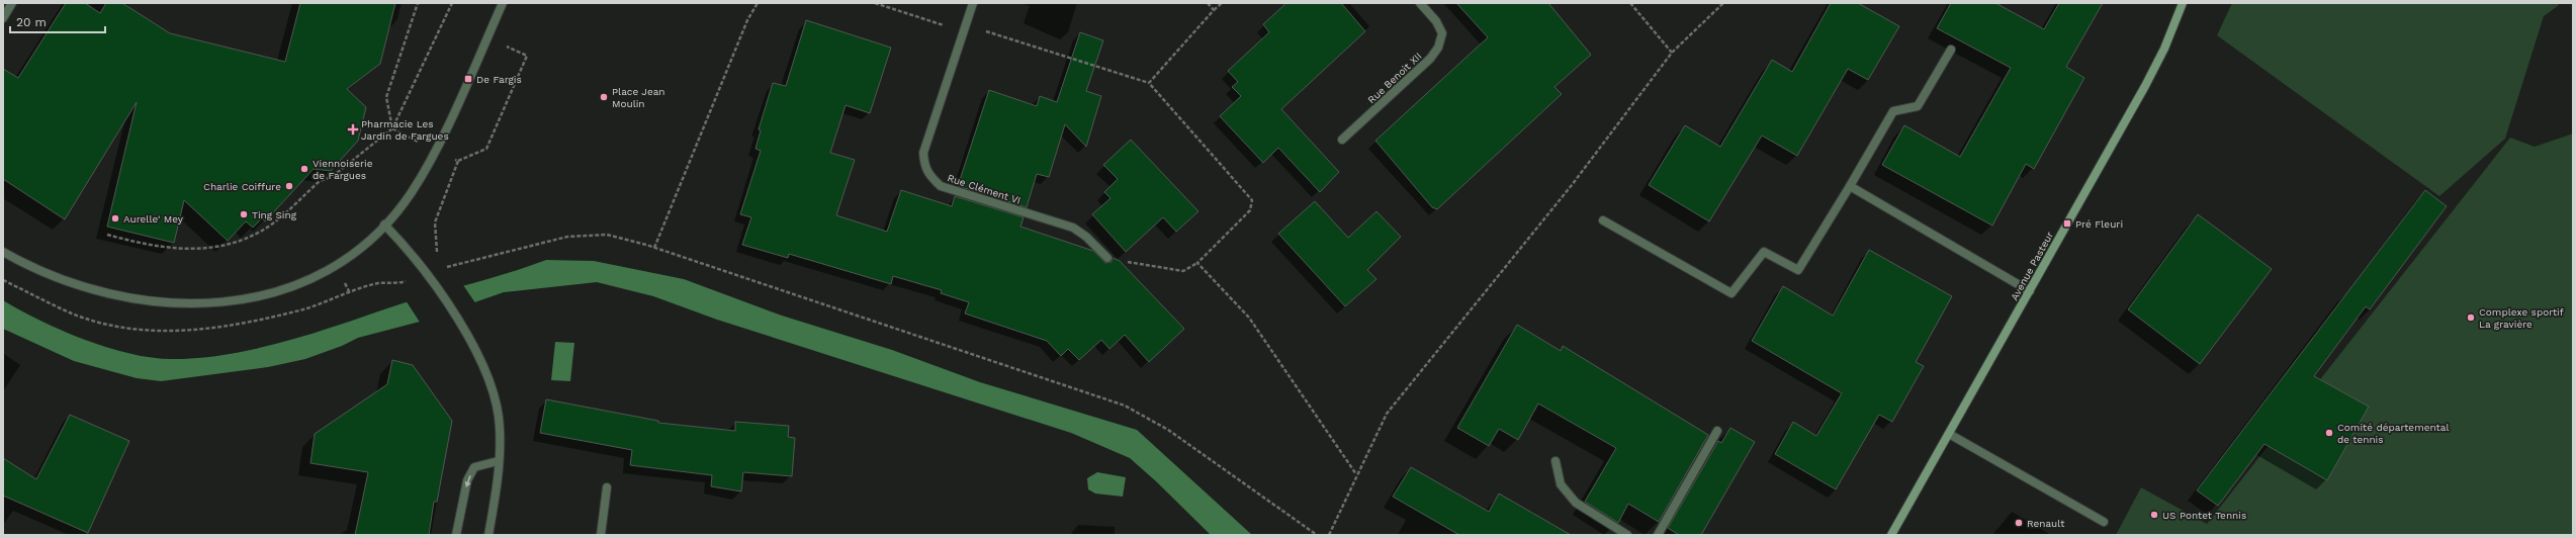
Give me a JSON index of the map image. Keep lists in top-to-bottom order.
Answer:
{
  "streets": {
    "main road": ["Avenue Pasteur"],
    "street": ["Rue Benoit XII", "Rue Clément VI"]
  },
  "places": {
    "transit": ["De Fargis", "Pré Fleuri"],
    "other": [
      "Place Jean Moulin",
      "Viennoiserie de Fargues",
      "Charlie Coiffure",
      "Ting Sing",
      "Aurelle' Mey",
      "Complexe sportif La gravière",
      "Comité départemental de tennis",
      "US Pontet Tennis",
      "Renault"
    ],
    "health": ["Pharmacie Les Jardin de Fargues"]
  },
  "scale_bar": "20 m"
}
